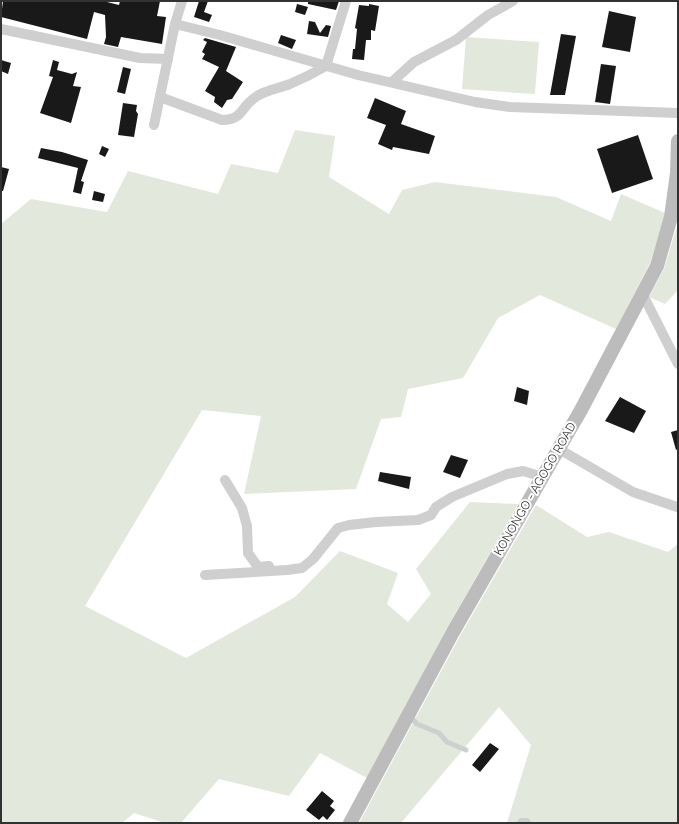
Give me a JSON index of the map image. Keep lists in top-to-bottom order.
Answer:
{
  "streets": {
    "main road": ["KONONGO - AGOGO ROAD"]
  }
}
